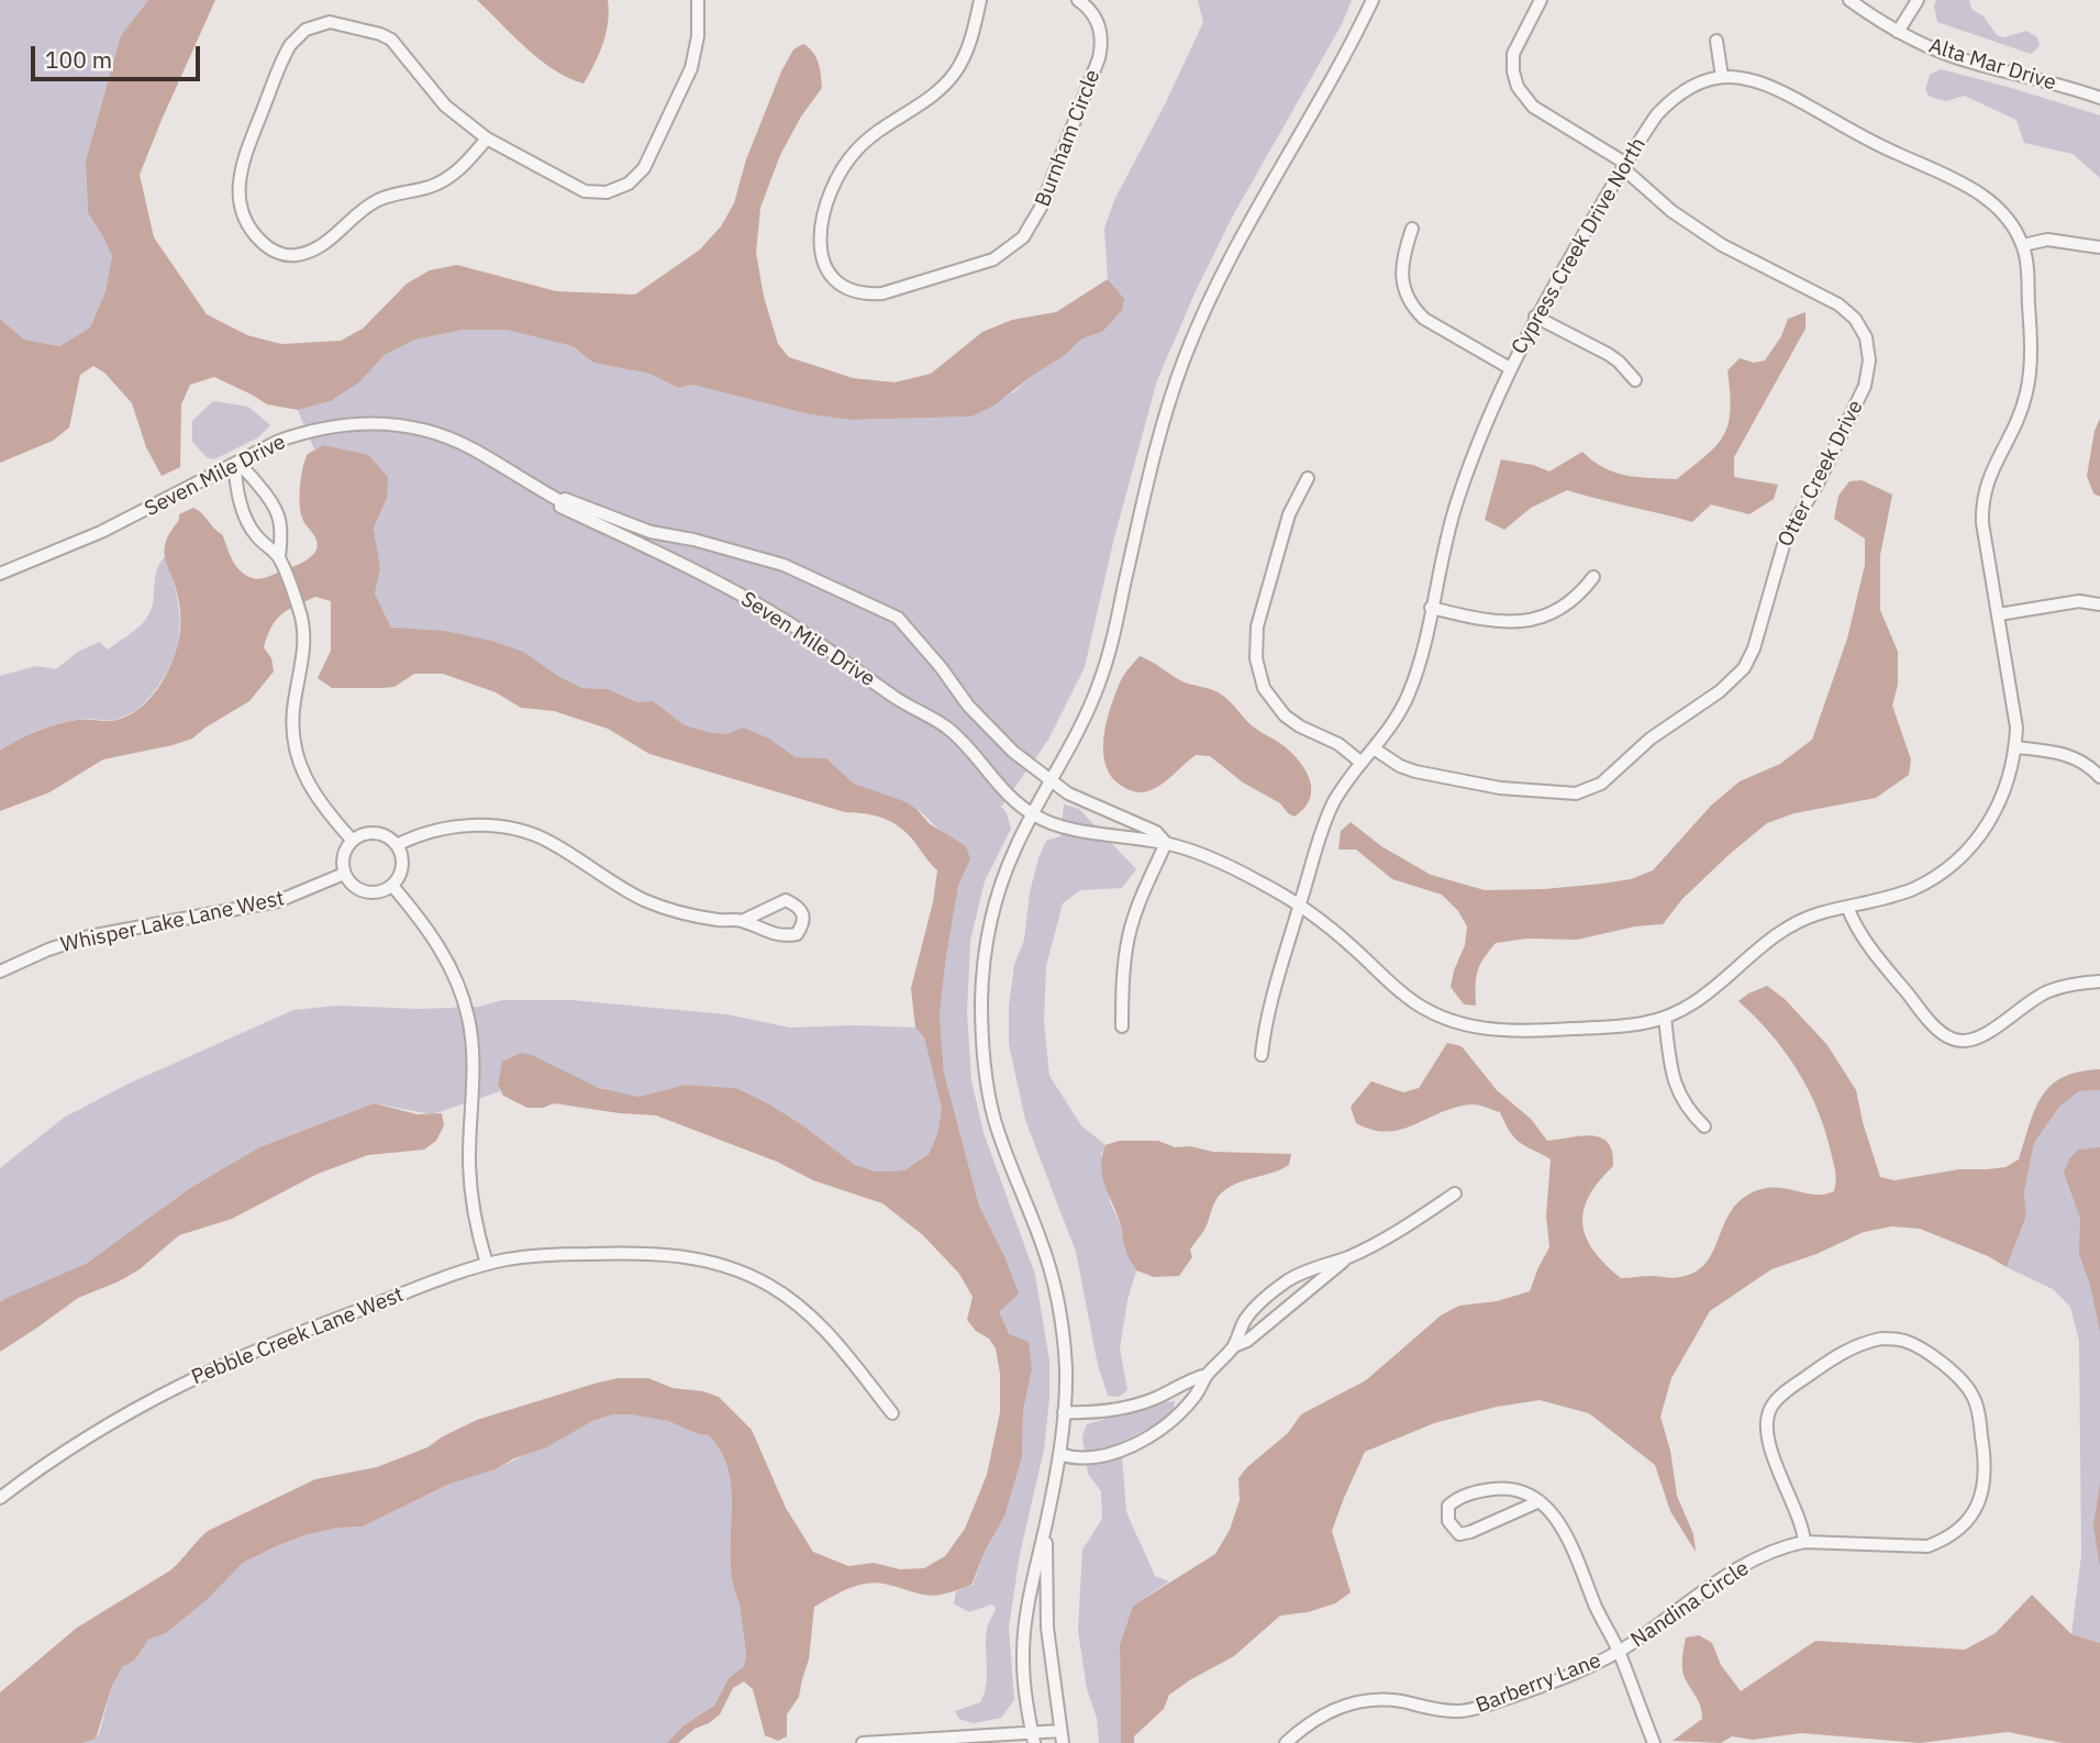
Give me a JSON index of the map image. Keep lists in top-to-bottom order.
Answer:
{
  "streets": {
    "street": [
      "Alta Mar Drive",
      "Burnham Circle",
      "Cypress Creek Drive North",
      "Otter Creek Drive",
      "Seven Mile Drive",
      "Whisper Lake Lane West",
      "Pebble Creek Lane West",
      "Nandina Circle",
      "Barberry Lane"
    ]
  },
  "crossings": [
    ["Cypress Creek Drive North", "Otter Creek Drive"],
    ["Nandina Circle", "Barberry Lane"]
  ],
  "scale_bar": "100 m"
}
